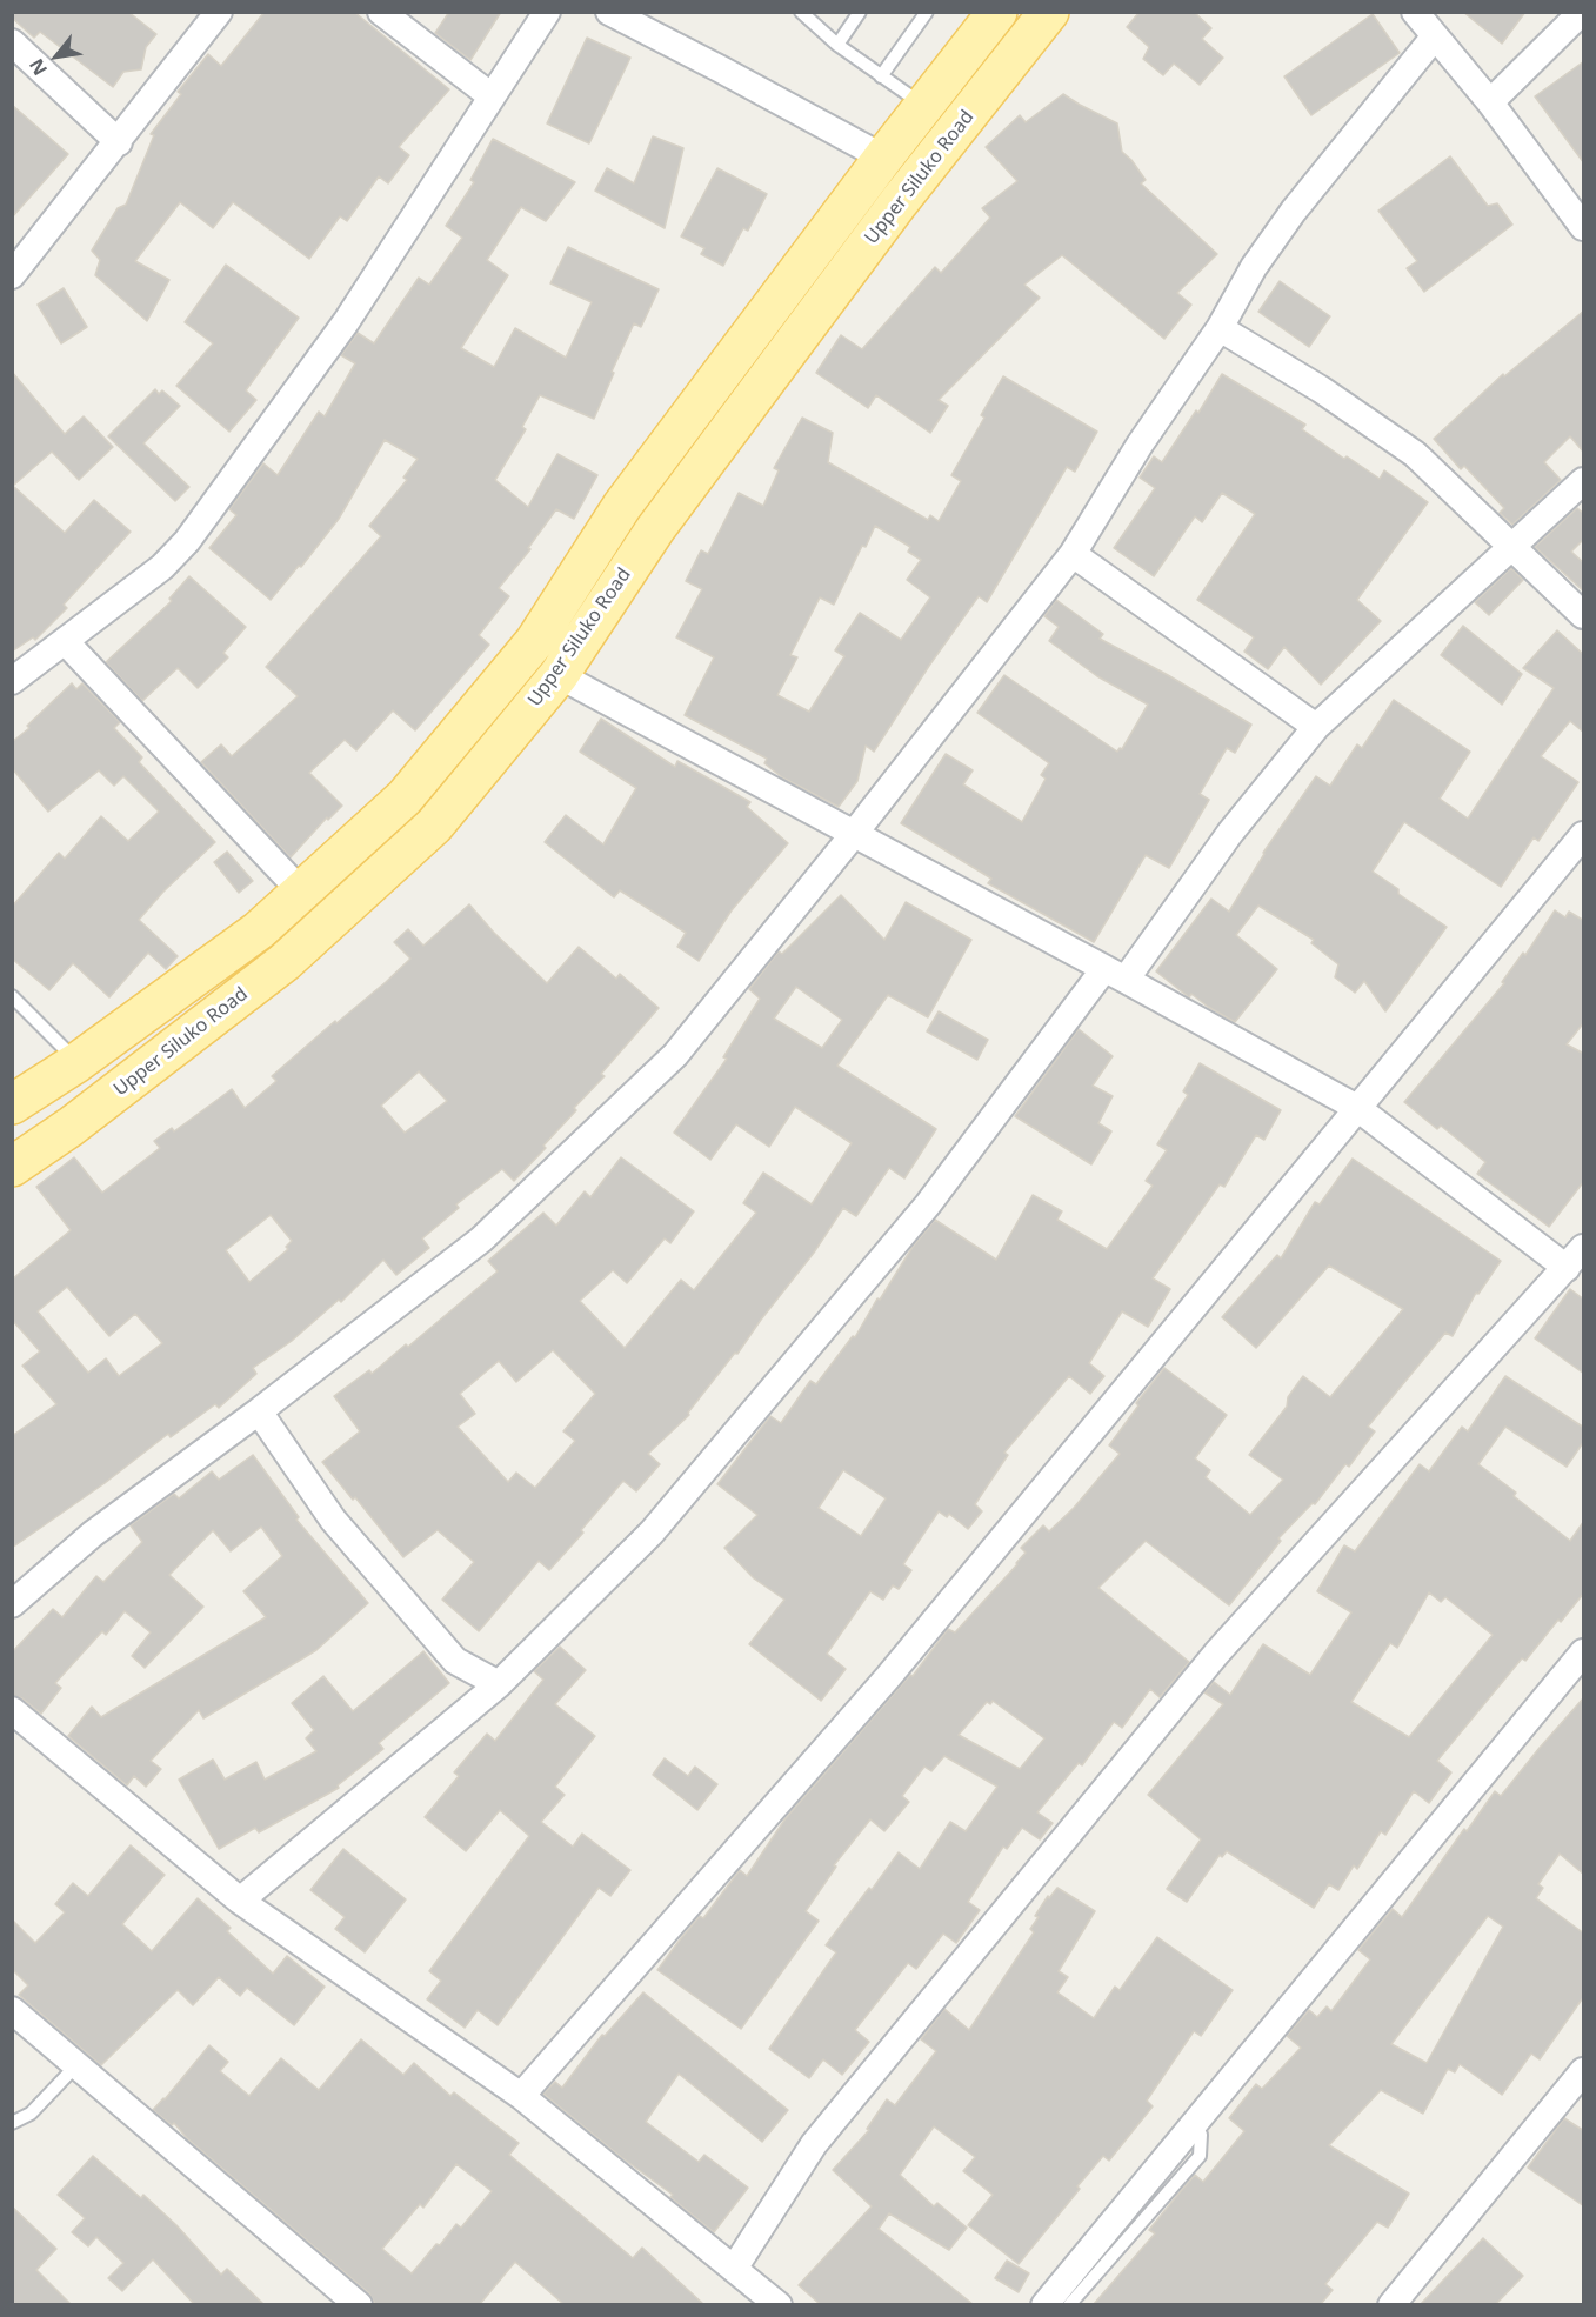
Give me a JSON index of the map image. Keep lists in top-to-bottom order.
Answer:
{
  "streets": {
    "main road": ["Upper Siluko Road"]
  },
  "north": "bottom left"
}
